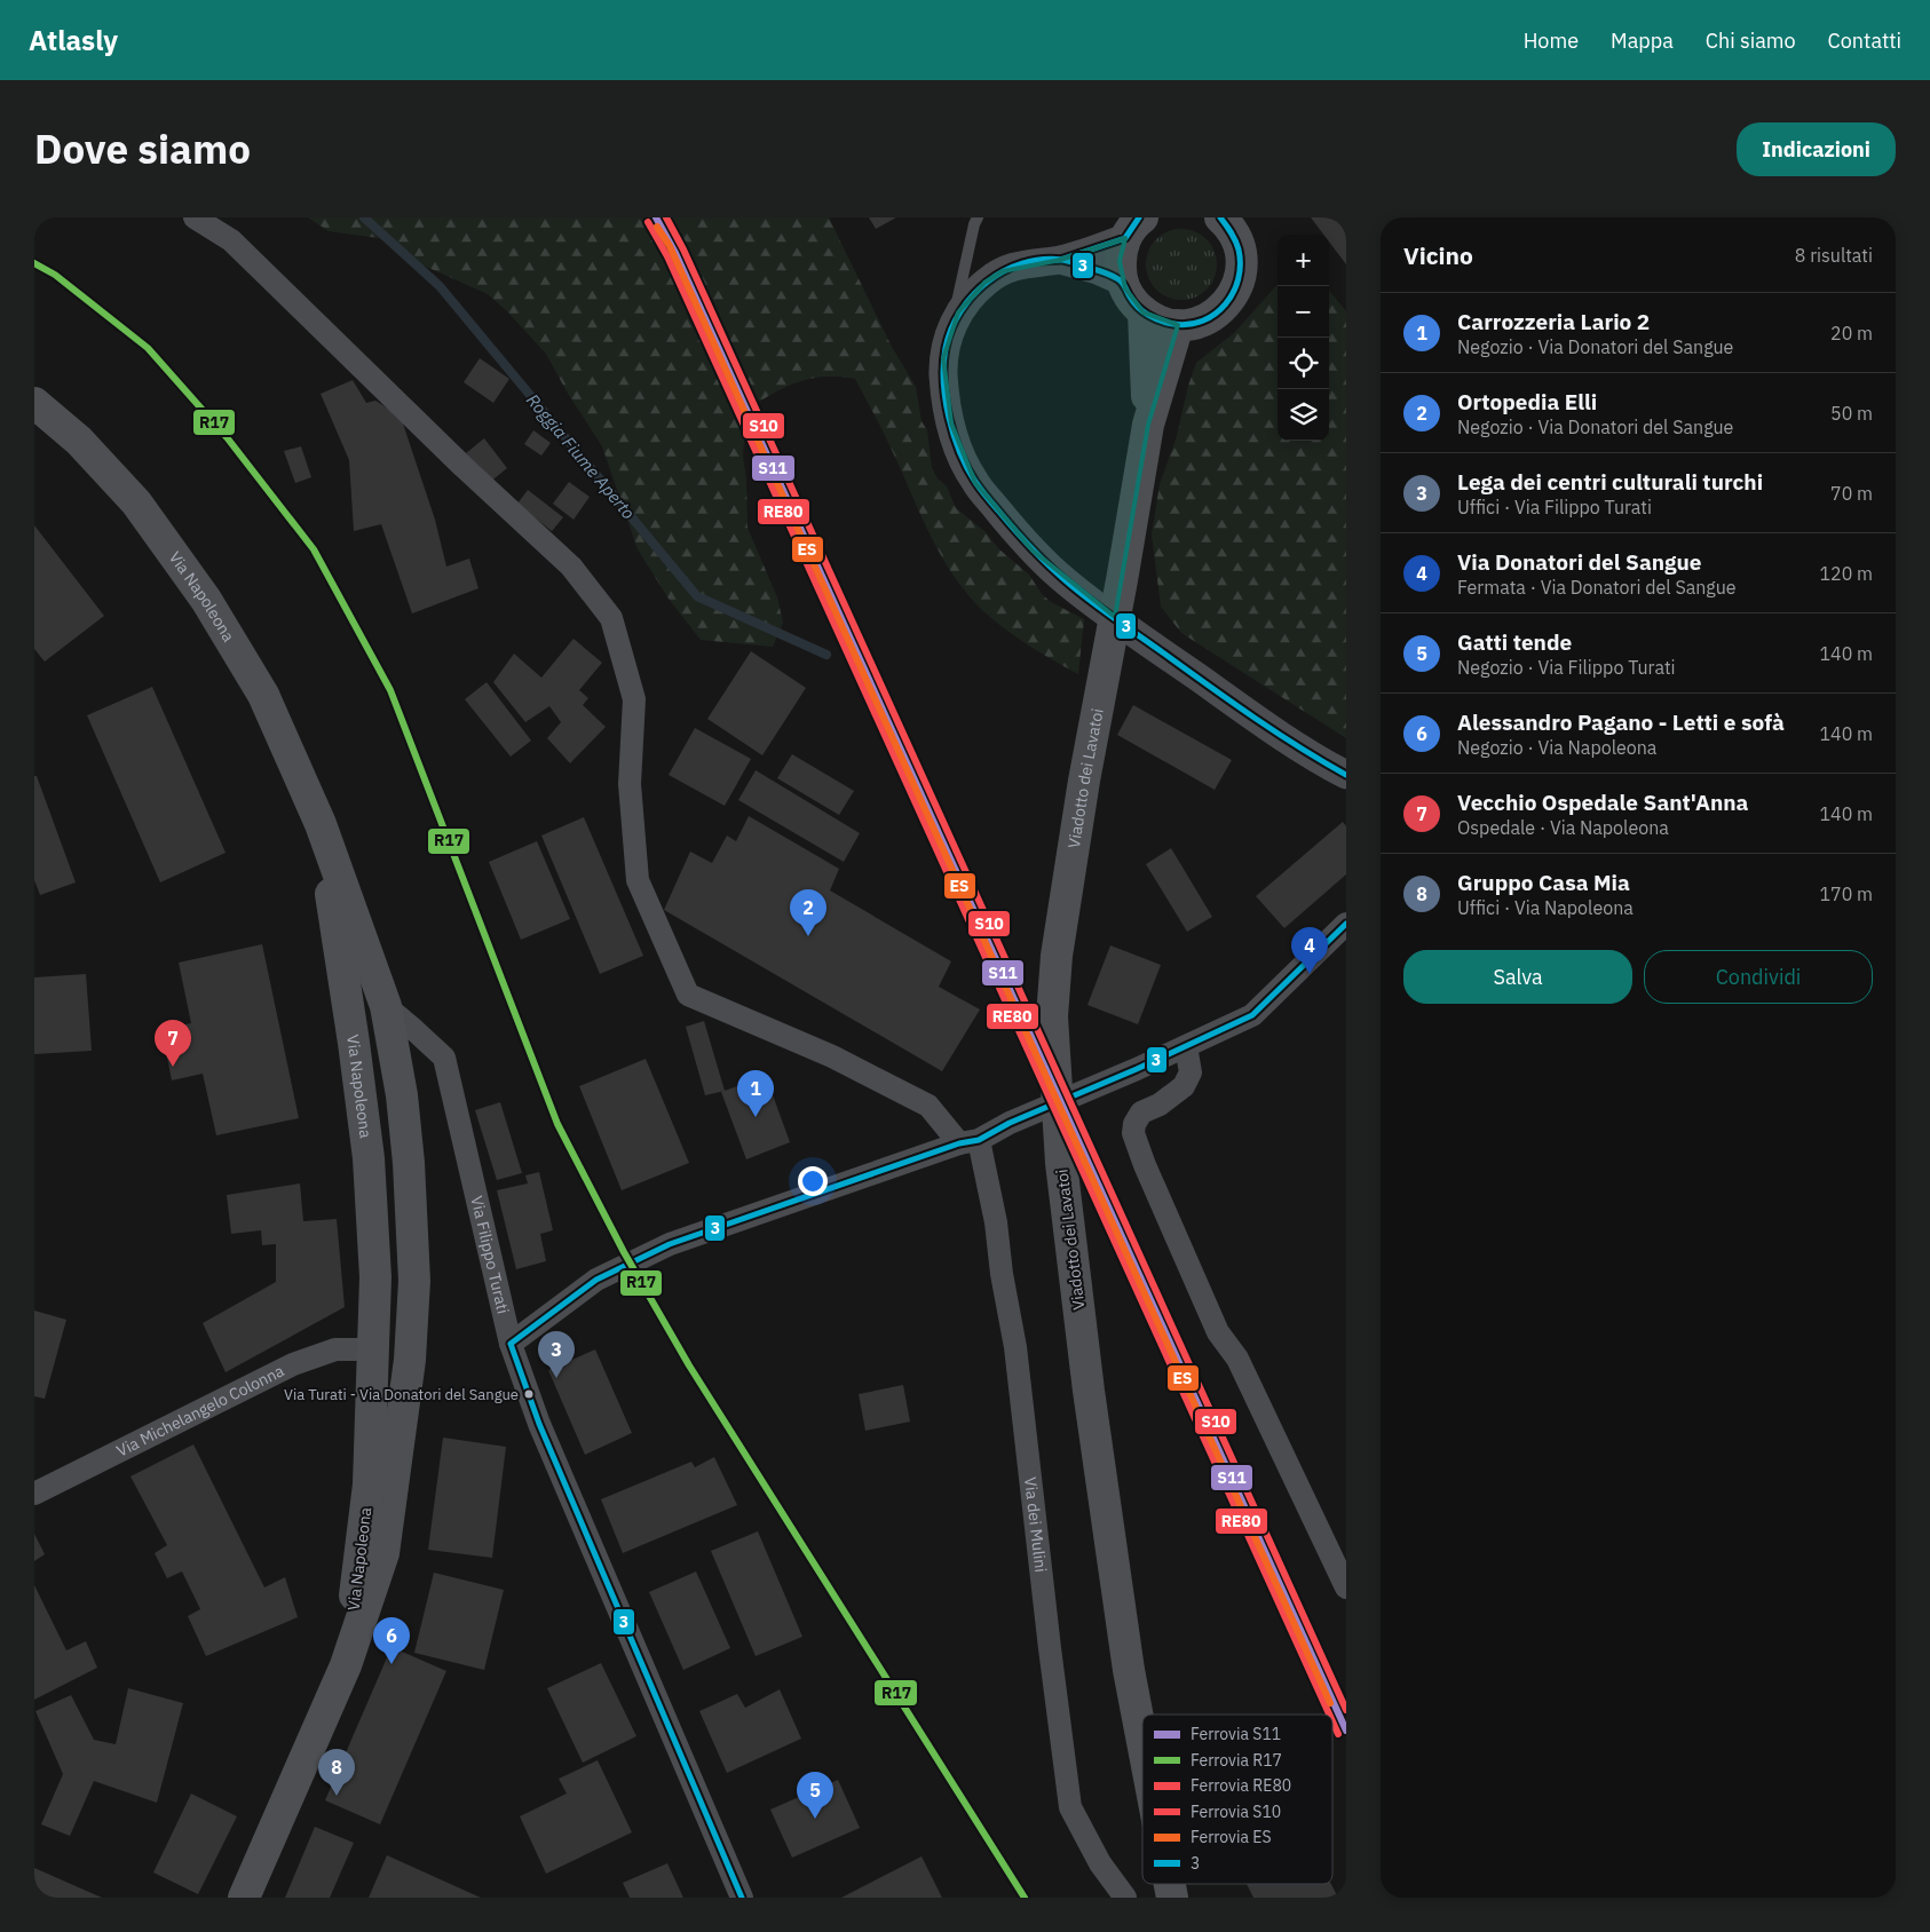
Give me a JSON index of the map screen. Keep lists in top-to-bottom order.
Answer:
{
  "streets": {
    "main road": ["Via Napoleona", "Viadotto dei Lavatoi"],
    "street": ["Via Filippo Turati", "Via Michelangelo Colonna", "Via dei Mulini"]
  },
  "crossings": [
    ["Via Napoleona", "Via Filippo Turati"],
    ["Via Napoleona", "Via Michelangelo Colonna"]
  ],
  "water": ["Roggia Fiume Aperto"],
  "places": ["Via Turati - Via Donatori del Sangue"],
  "lines": [
    "rail line S11",
    "rail line S10",
    "transit line 3",
    "rail line RE80",
    "rail line ES",
    "rail line R17"
  ],
  "legend": [
    "Ferrovia S11",
    "Ferrovia R17",
    "Ferrovia RE80",
    "Ferrovia S10",
    "Ferrovia ES",
    "3"
  ],
  "page": {
    "header": "Atlasly",
    "nav": [
      "Home",
      "Mappa",
      "Chi siamo",
      "Contatti"
    ],
    "title": "Dove siamo",
    "buttons": [
      "Indicazioni",
      ["Salva", "Condividi"]
    ],
    "heading": ["Vicino", "8 risultati"],
    "map_buttons": ["+", "−"],
    "list": [
      {
        "mark": "1",
        "name": "Carrozzeria Lario 2",
        "note": "Negozio · Via Donatori del Sangue",
        "value": "20 m"
      },
      {
        "mark": "2",
        "name": "Ortopedia Elli",
        "note": "Negozio · Via Donatori del Sangue",
        "value": "50 m"
      },
      {
        "mark": "3",
        "name": "Lega dei centri culturali turchi",
        "note": "Uffici · Via Filippo Turati",
        "value": "70 m"
      },
      {
        "mark": "4",
        "name": "Via Donatori del Sangue",
        "note": "Fermata · Via Donatori del Sangue",
        "value": "120 m"
      },
      {
        "mark": "5",
        "name": "Gatti tende",
        "note": "Negozio · Via Filippo Turati",
        "value": "140 m"
      },
      {
        "mark": "6",
        "name": "Alessandro Pagano - Letti e sofà",
        "note": "Negozio · Via Napoleona",
        "value": "140 m"
      },
      {
        "mark": "7",
        "name": "Vecchio Ospedale Sant'Anna",
        "note": "Ospedale · Via Napoleona",
        "value": "140 m"
      },
      {
        "mark": "8",
        "name": "Gruppo Casa Mia",
        "note": "Uffici · Via Napoleona",
        "value": "170 m"
      }
    ],
    "pins": [
      "2",
      "4",
      "7",
      "1",
      "3",
      "6",
      "8",
      "5"
    ]
  }
}
